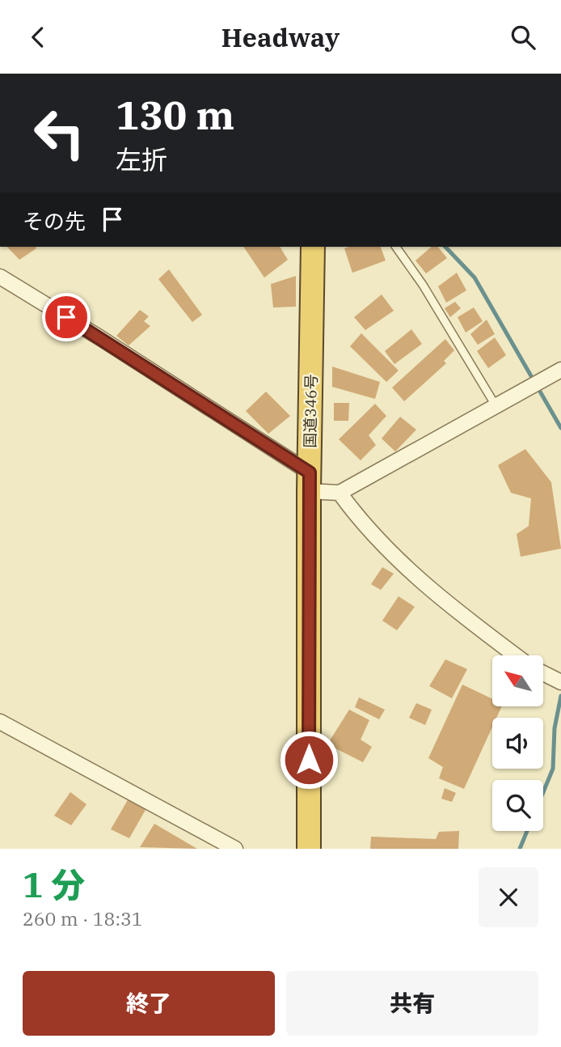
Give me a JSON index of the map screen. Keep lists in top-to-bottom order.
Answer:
{
  "streets": {
    "highway": ["国道346号"]
  },
  "north": "top left",
  "page": {
    "header": "Headway",
    "turn": ["130 m", "左折"],
    "then": "その先",
    "heading": ["1 分", "260 m · 18:31"],
    "buttons": ["終了", "共有"]
  }
}
